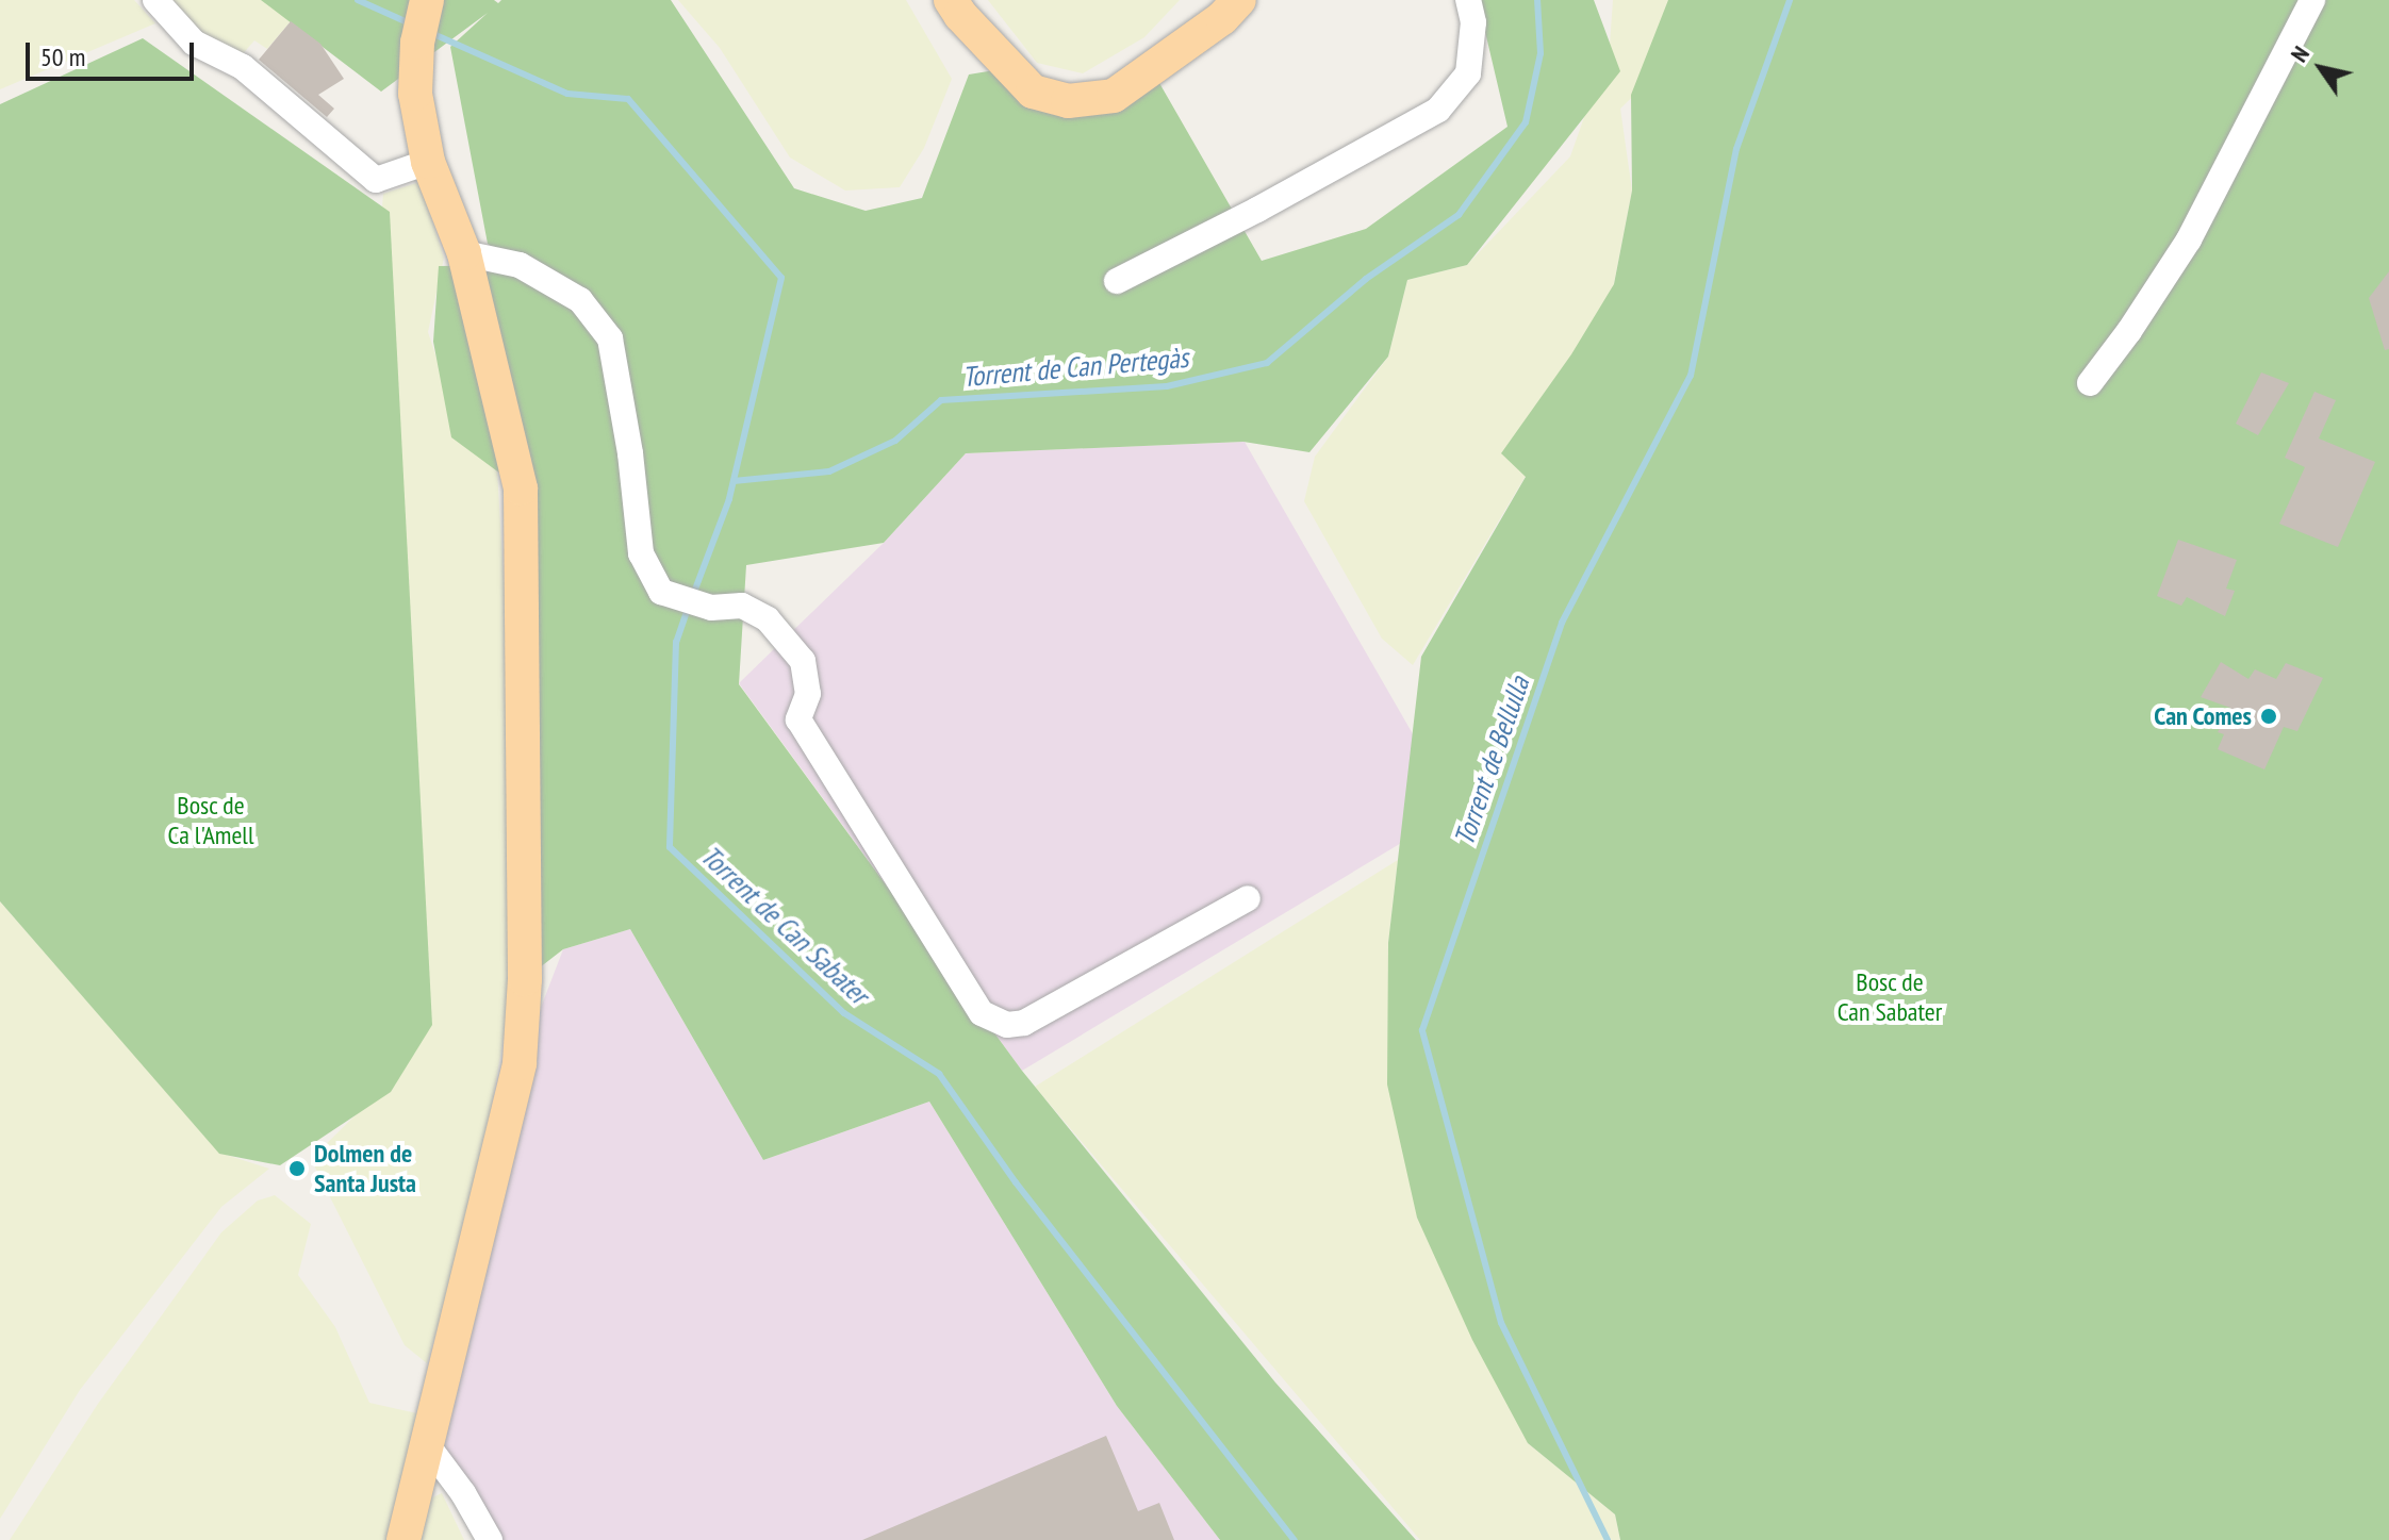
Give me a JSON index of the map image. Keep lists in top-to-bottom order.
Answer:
{
  "water": ["Torrent de Can Pertegàs", "Torrent de Bellulla", "Torrent de Can Sabater"],
  "parks": ["Bosc de Ca l'Amell", "Bosc de Can Sabater"],
  "places": ["Can Comes", "Dolmen de Santa Justa"],
  "scale_bar": "50 m",
  "north": "top left"
}
